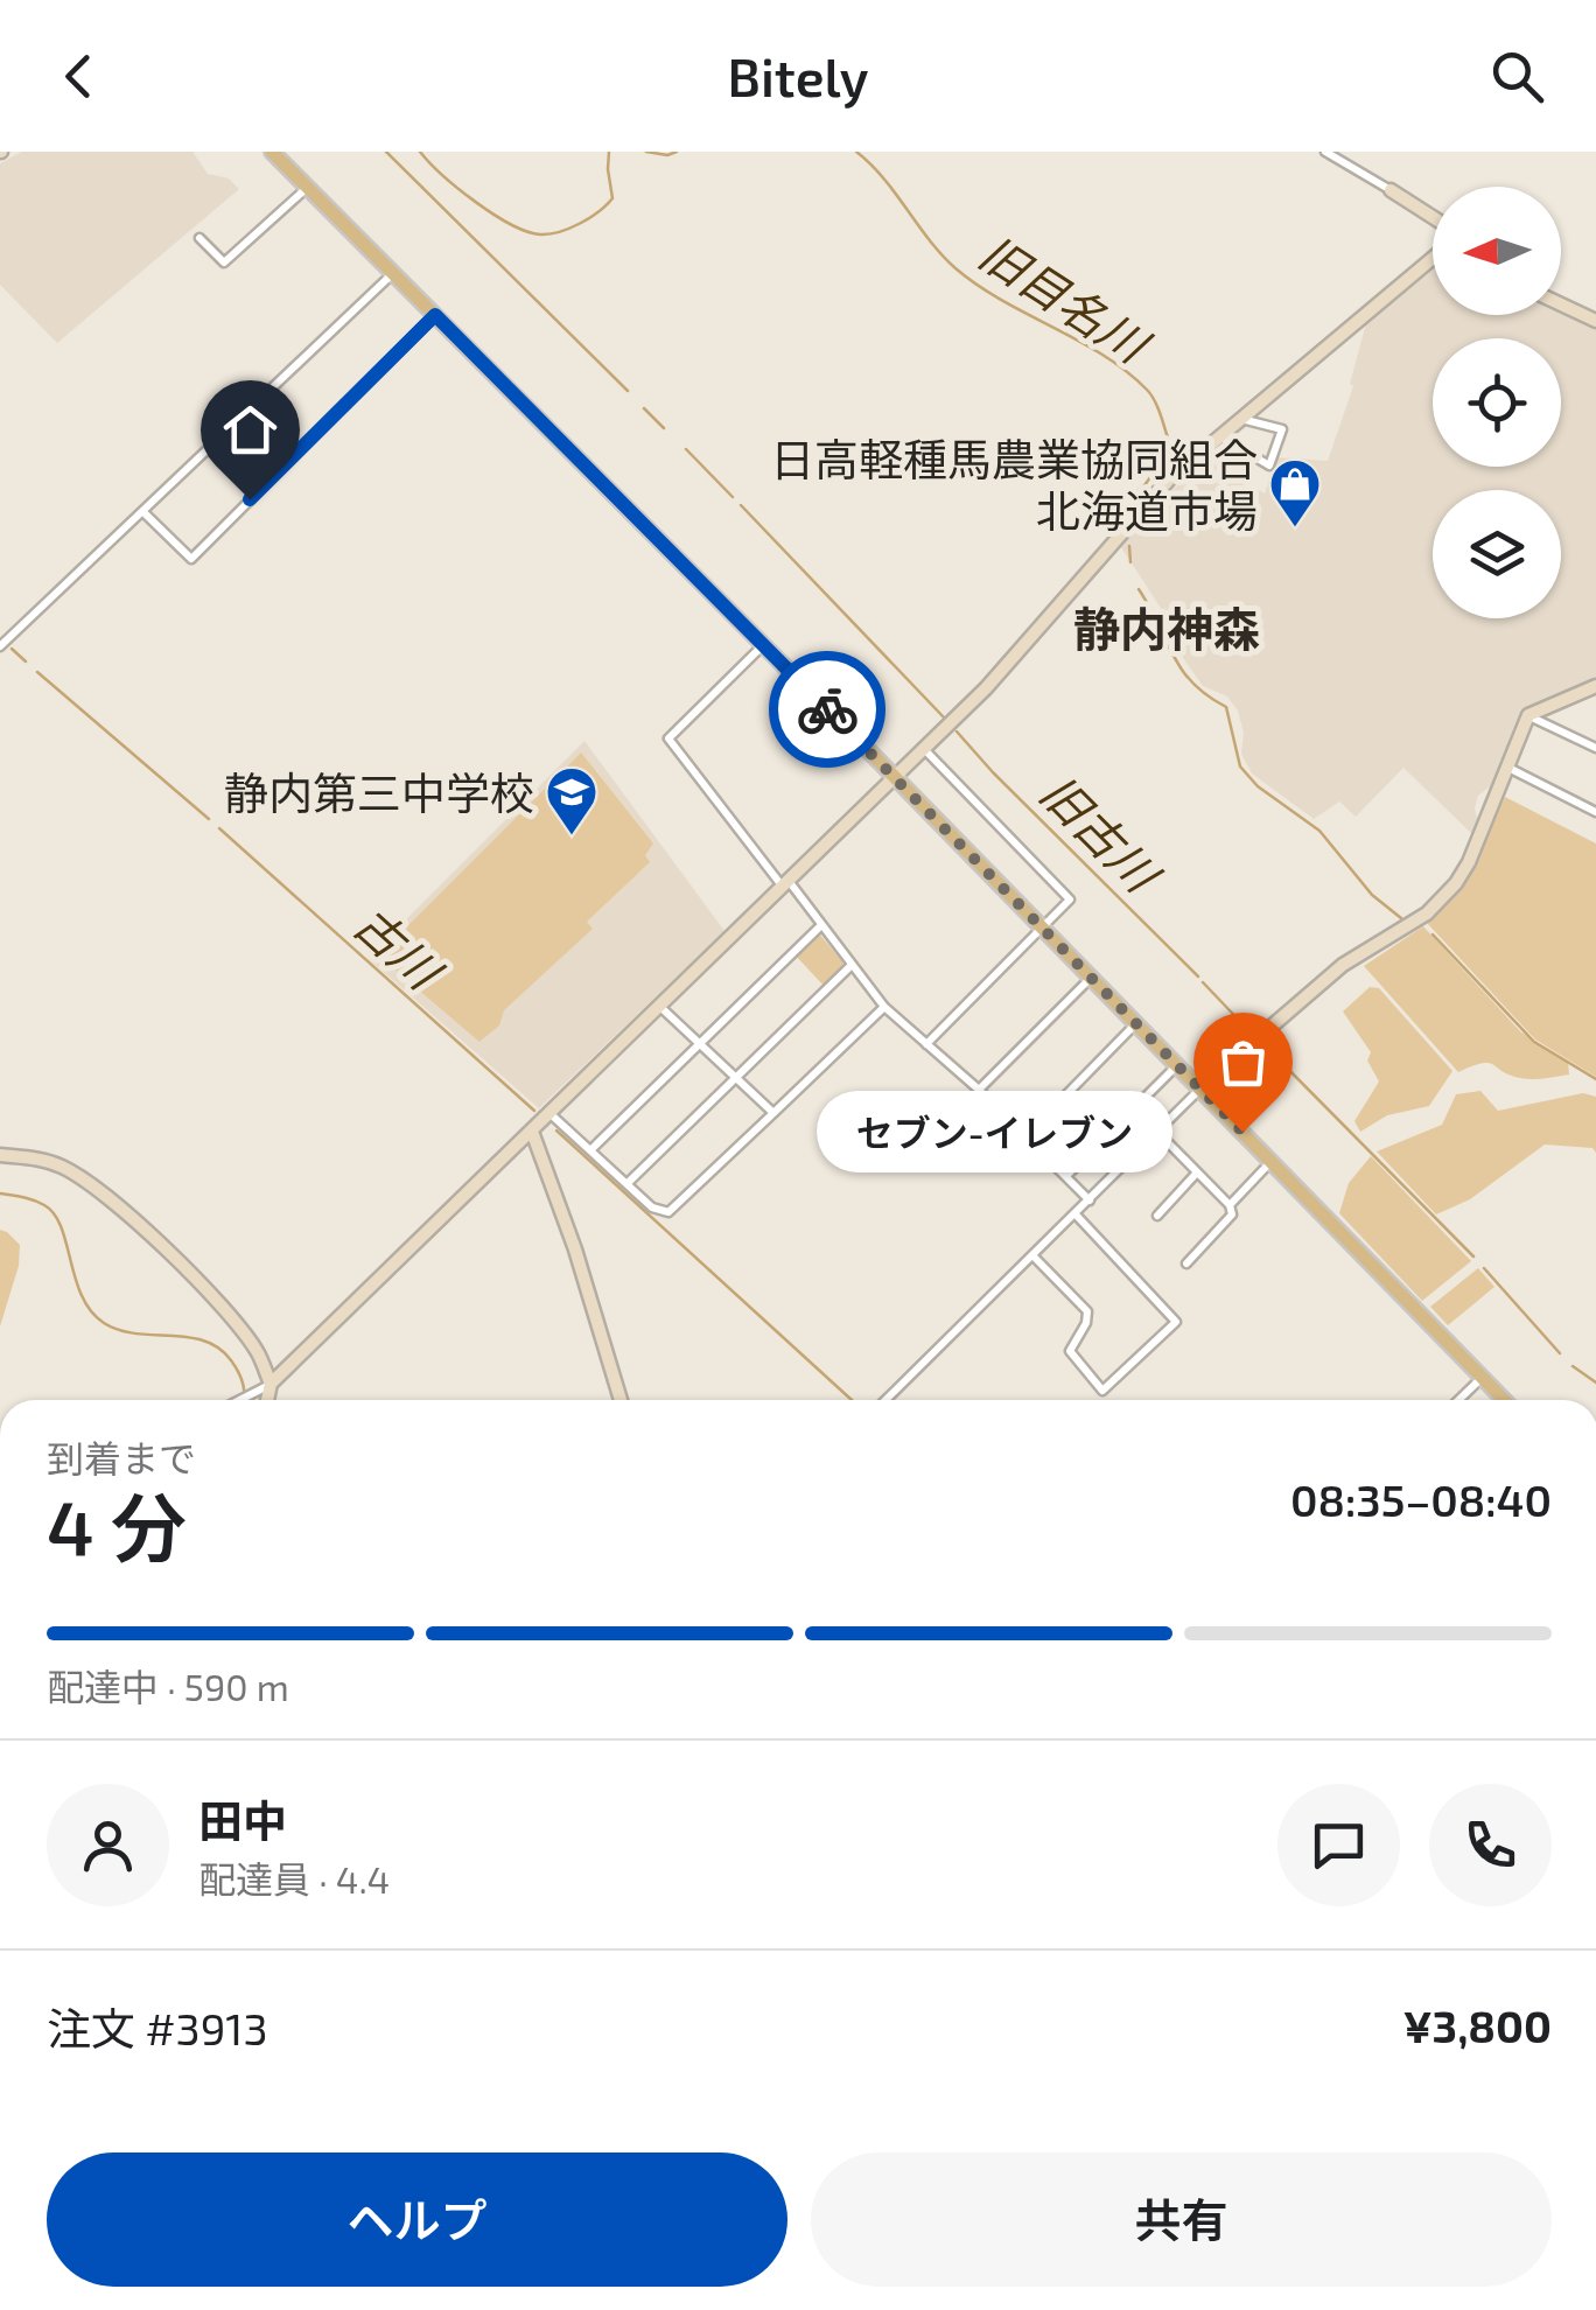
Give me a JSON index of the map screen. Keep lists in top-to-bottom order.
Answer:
{
  "districts": ["静内神森"],
  "water": ["旧目名川", "旧古川", "古川"],
  "places": {
    "shop": ["日高軽種馬農業協同組合 北海道市場"],
    "school or university": ["静内第三中学校"],
    "other": ["セブン-イレブン"]
  },
  "north": "left",
  "page": {
    "header": "Bitely",
    "bubble": "セブン-イレブン",
    "heading": ["4 分", "到着まで", "08:35–08:40"],
    "panel": [
      "田中",
      "配達員 · 4.4",
      "注文 #3913",
      "¥3,800"
    ],
    "bar": "配達中 · 590 m",
    "buttons": ["ヘルプ", "共有"]
  }
}
